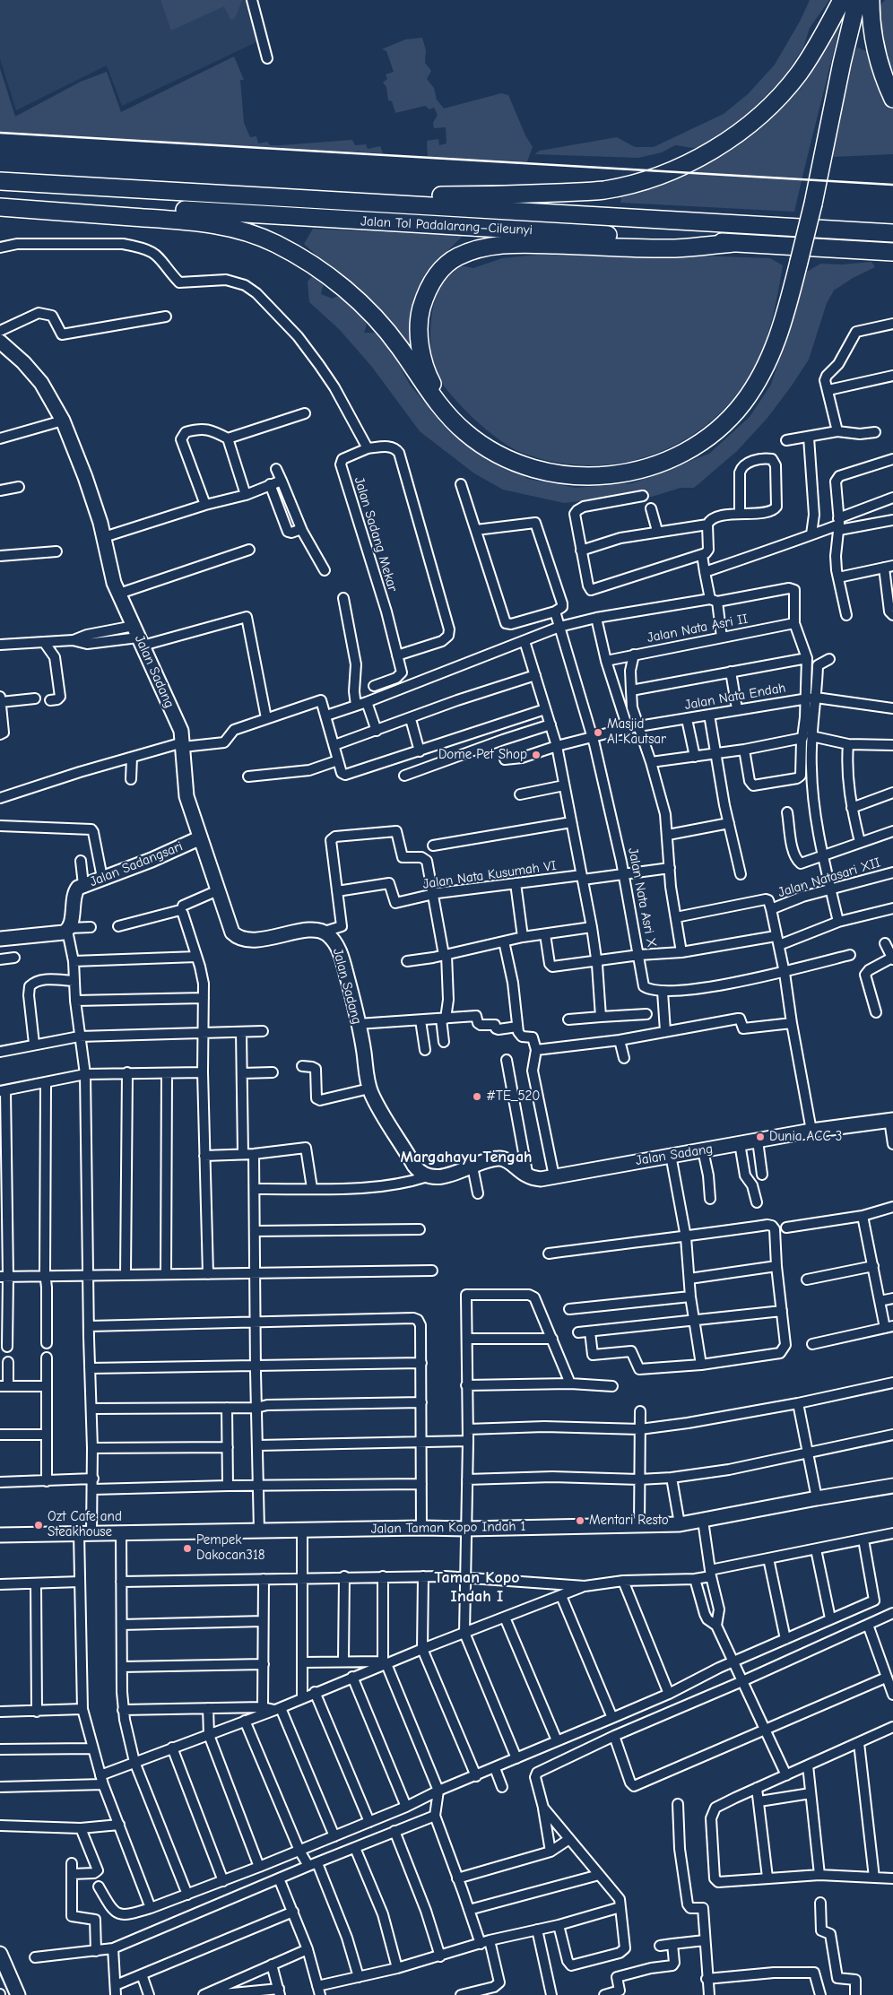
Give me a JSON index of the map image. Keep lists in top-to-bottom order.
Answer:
{
  "streets": {
    "highway": ["Jalan Tol Padalarang–Cileunyi"],
    "street": [
      "Jalan Sadang Mekar",
      "Jalan Nata Asri II",
      "Jalan Sadang",
      "Jalan Nata Endah",
      "Jalan Sadangsari",
      "Jalan Nata Kusumah VI",
      "Jalan Natasari XII",
      "Jalan Nata Asri X",
      "Jalan Taman Kopo Indah 1"
    ]
  },
  "crossings": [
    ["Jalan Sadang", "Jalan Sadangsari"],
    ["Jalan Nata Endah", "Jalan Nata Asri X"],
    ["Jalan Nata Kusumah VI", "Jalan Nata Asri X"]
  ],
  "districts": ["Margahayu Tengah", "Taman Kopo Indah I"],
  "places": [
    "Masjid Al-Kautsar",
    "Dome Pet Shop",
    "#TE_520",
    "Dunia ACC 3",
    "Mentari Resto",
    "Ozt Cafe and Steakhouse",
    "Pempek Dakocan318"
  ]
}
